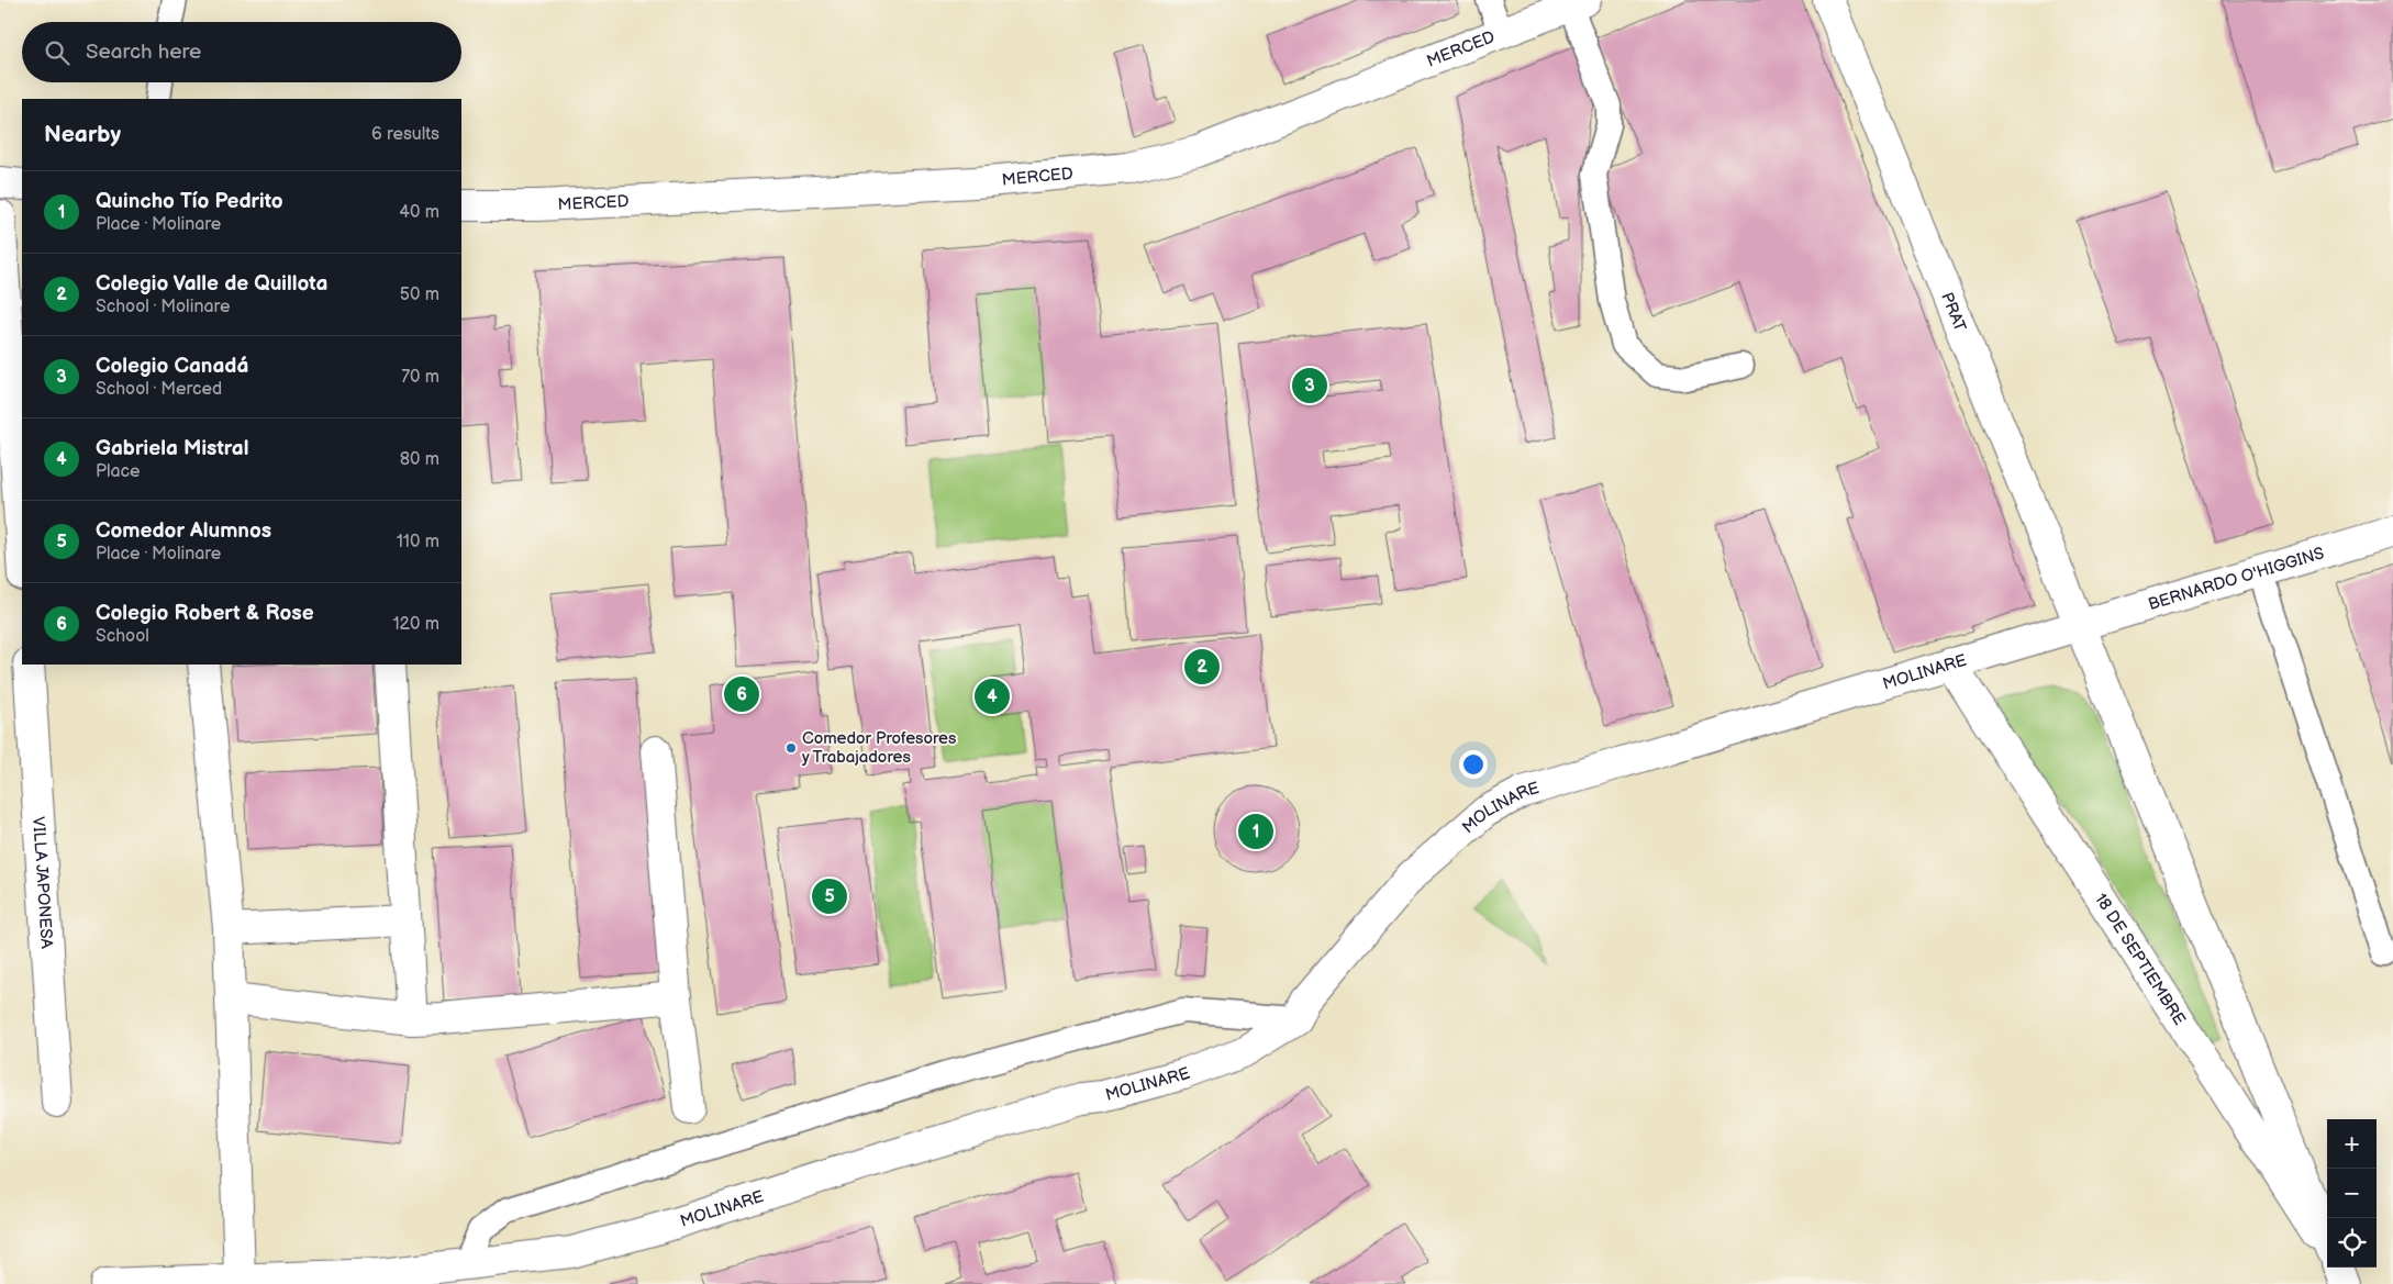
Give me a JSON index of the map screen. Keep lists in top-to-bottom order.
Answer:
{
  "streets": {
    "street": [
      "MERCED",
      "PRAT",
      "BERNARDO O'HIGGINS",
      "MOLINARE",
      "VILLA JAPONESA",
      "18 DE SEPTIEMBRE"
    ]
  },
  "crossings": [
    ["PRAT", "BERNARDO O'HIGGINS"],
    ["PRAT", "MOLINARE"],
    ["BERNARDO O'HIGGINS", "MOLINARE"],
    ["MOLINARE", "18 DE SEPTIEMBRE"]
  ],
  "places": ["Comedor Profesores y Trabajadores"],
  "page": {
    "search": "Search here",
    "heading": ["Nearby", "6 results"],
    "list": [
      {
        "mark": "1",
        "name": "Quincho Tío Pedrito",
        "note": "Place · Molinare",
        "value": "40 m"
      },
      {
        "mark": "2",
        "name": "Colegio Valle de Quillota",
        "note": "School · Molinare",
        "value": "50 m"
      },
      {
        "mark": "3",
        "name": "Colegio Canadá",
        "note": "School · Merced",
        "value": "70 m"
      },
      {
        "mark": "4",
        "name": "Gabriela Mistral",
        "note": "Place",
        "value": "80 m"
      },
      {
        "mark": "5",
        "name": "Comedor Alumnos",
        "note": "Place · Molinare",
        "value": "110 m"
      },
      {
        "mark": "6",
        "name": "Colegio Robert & Rose",
        "note": "School",
        "value": "120 m"
      }
    ],
    "pins": [
      "3",
      "2",
      "6",
      "4",
      "1",
      "5"
    ],
    "map_buttons": ["+", "−"]
  }
}
